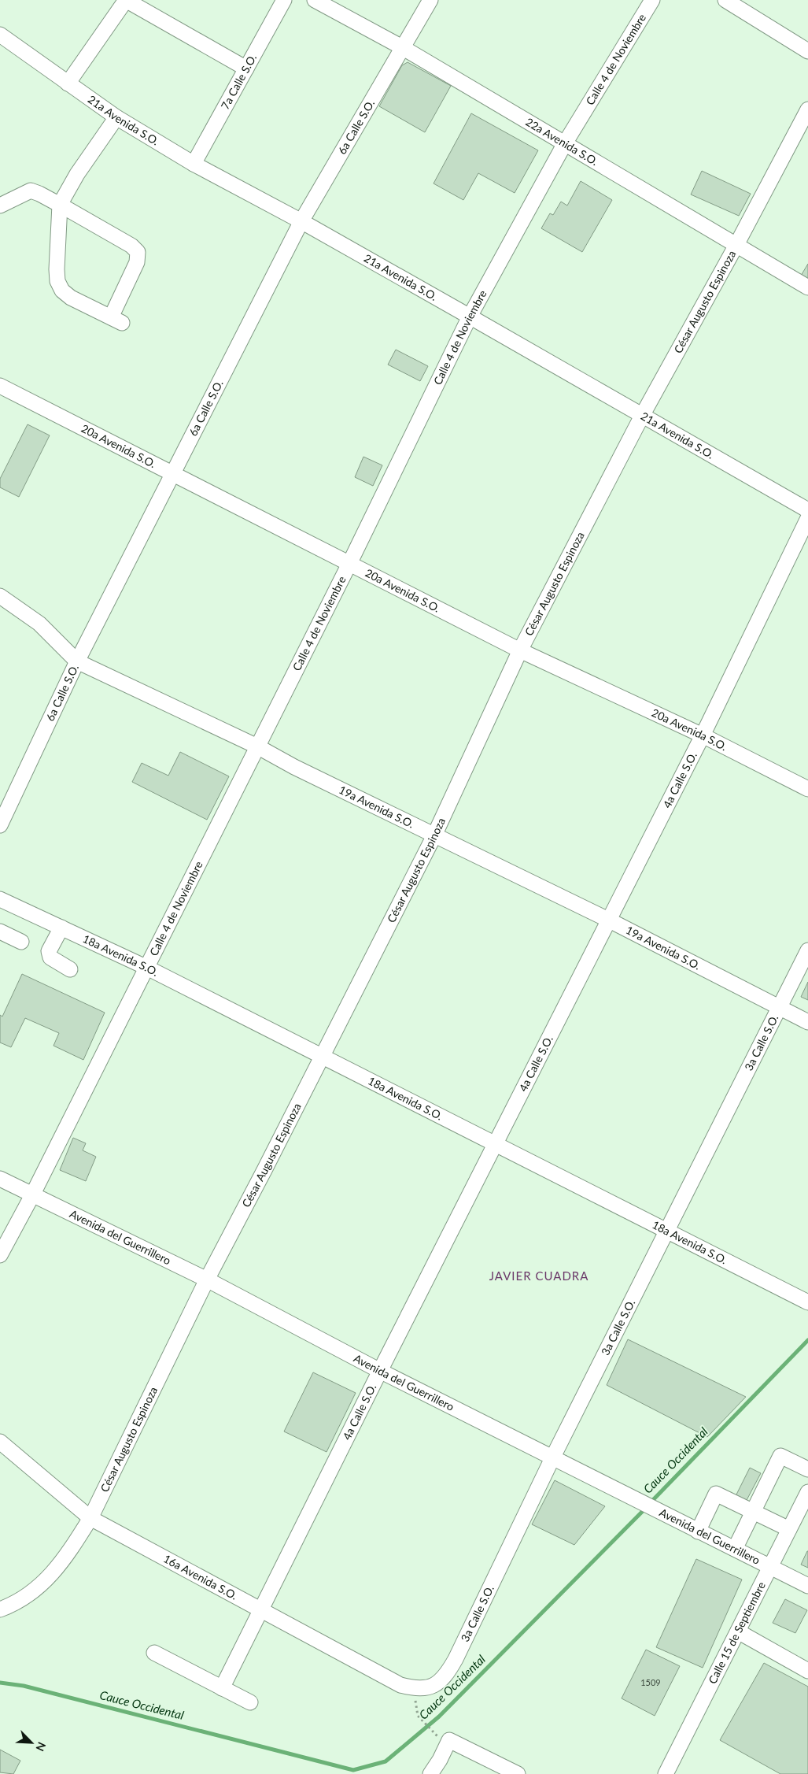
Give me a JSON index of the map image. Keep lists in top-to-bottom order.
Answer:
{
  "streets": {
    "street": [
      "Calle 4 de Noviembre",
      "7a Calle S.O.",
      "21a Avenida S.O.",
      "6a Calle S.O.",
      "22a Avenida S.O.",
      "César Augusto Espinoza",
      "20a Avenida S.O.",
      "4a Calle S.O.",
      "19a Avenida S.O.",
      "18a Avenida S.O.",
      "3a Calle S.O.",
      "Avenida del Guerrillero",
      "16a Avenida S.O.",
      "Calle 15 de Septiembre"
    ]
  },
  "crossings": [
    ["Calle 4 de Noviembre", "21a Avenida S.O."],
    ["Calle 4 de Noviembre", "22a Avenida S.O."],
    ["Calle 4 de Noviembre", "20a Avenida S.O."],
    ["Calle 4 de Noviembre", "19a Avenida S.O."],
    ["Calle 4 de Noviembre", "18a Avenida S.O."],
    ["Calle 4 de Noviembre", "Avenida del Guerrillero"],
    ["7a Calle S.O.", "21a Avenida S.O."],
    ["21a Avenida S.O.", "6a Calle S.O."],
    ["21a Avenida S.O.", "César Augusto Espinoza"],
    ["6a Calle S.O.", "22a Avenida S.O."],
    ["6a Calle S.O.", "20a Avenida S.O."],
    ["6a Calle S.O.", "19a Avenida S.O."],
    ["22a Avenida S.O.", "César Augusto Espinoza"],
    ["César Augusto Espinoza", "20a Avenida S.O."],
    ["César Augusto Espinoza", "19a Avenida S.O."],
    ["César Augusto Espinoza", "18a Avenida S.O."],
    ["César Augusto Espinoza", "Avenida del Guerrillero"],
    ["César Augusto Espinoza", "16a Avenida S.O."],
    ["20a Avenida S.O.", "4a Calle S.O."],
    ["4a Calle S.O.", "19a Avenida S.O."],
    ["4a Calle S.O.", "18a Avenida S.O."],
    ["4a Calle S.O.", "Avenida del Guerrillero"],
    ["4a Calle S.O.", "16a Avenida S.O."],
    ["19a Avenida S.O.", "3a Calle S.O."],
    ["18a Avenida S.O.", "3a Calle S.O."],
    ["3a Calle S.O.", "Avenida del Guerrillero"],
    ["3a Calle S.O.", "16a Avenida S.O."],
    ["Avenida del Guerrillero", "Calle 15 de Septiembre"]
  ],
  "districts": ["JAVIER CUADRA"],
  "water": ["Cauce Occidental"],
  "house_numbers": ["1509"],
  "north": "bottom right"
}
